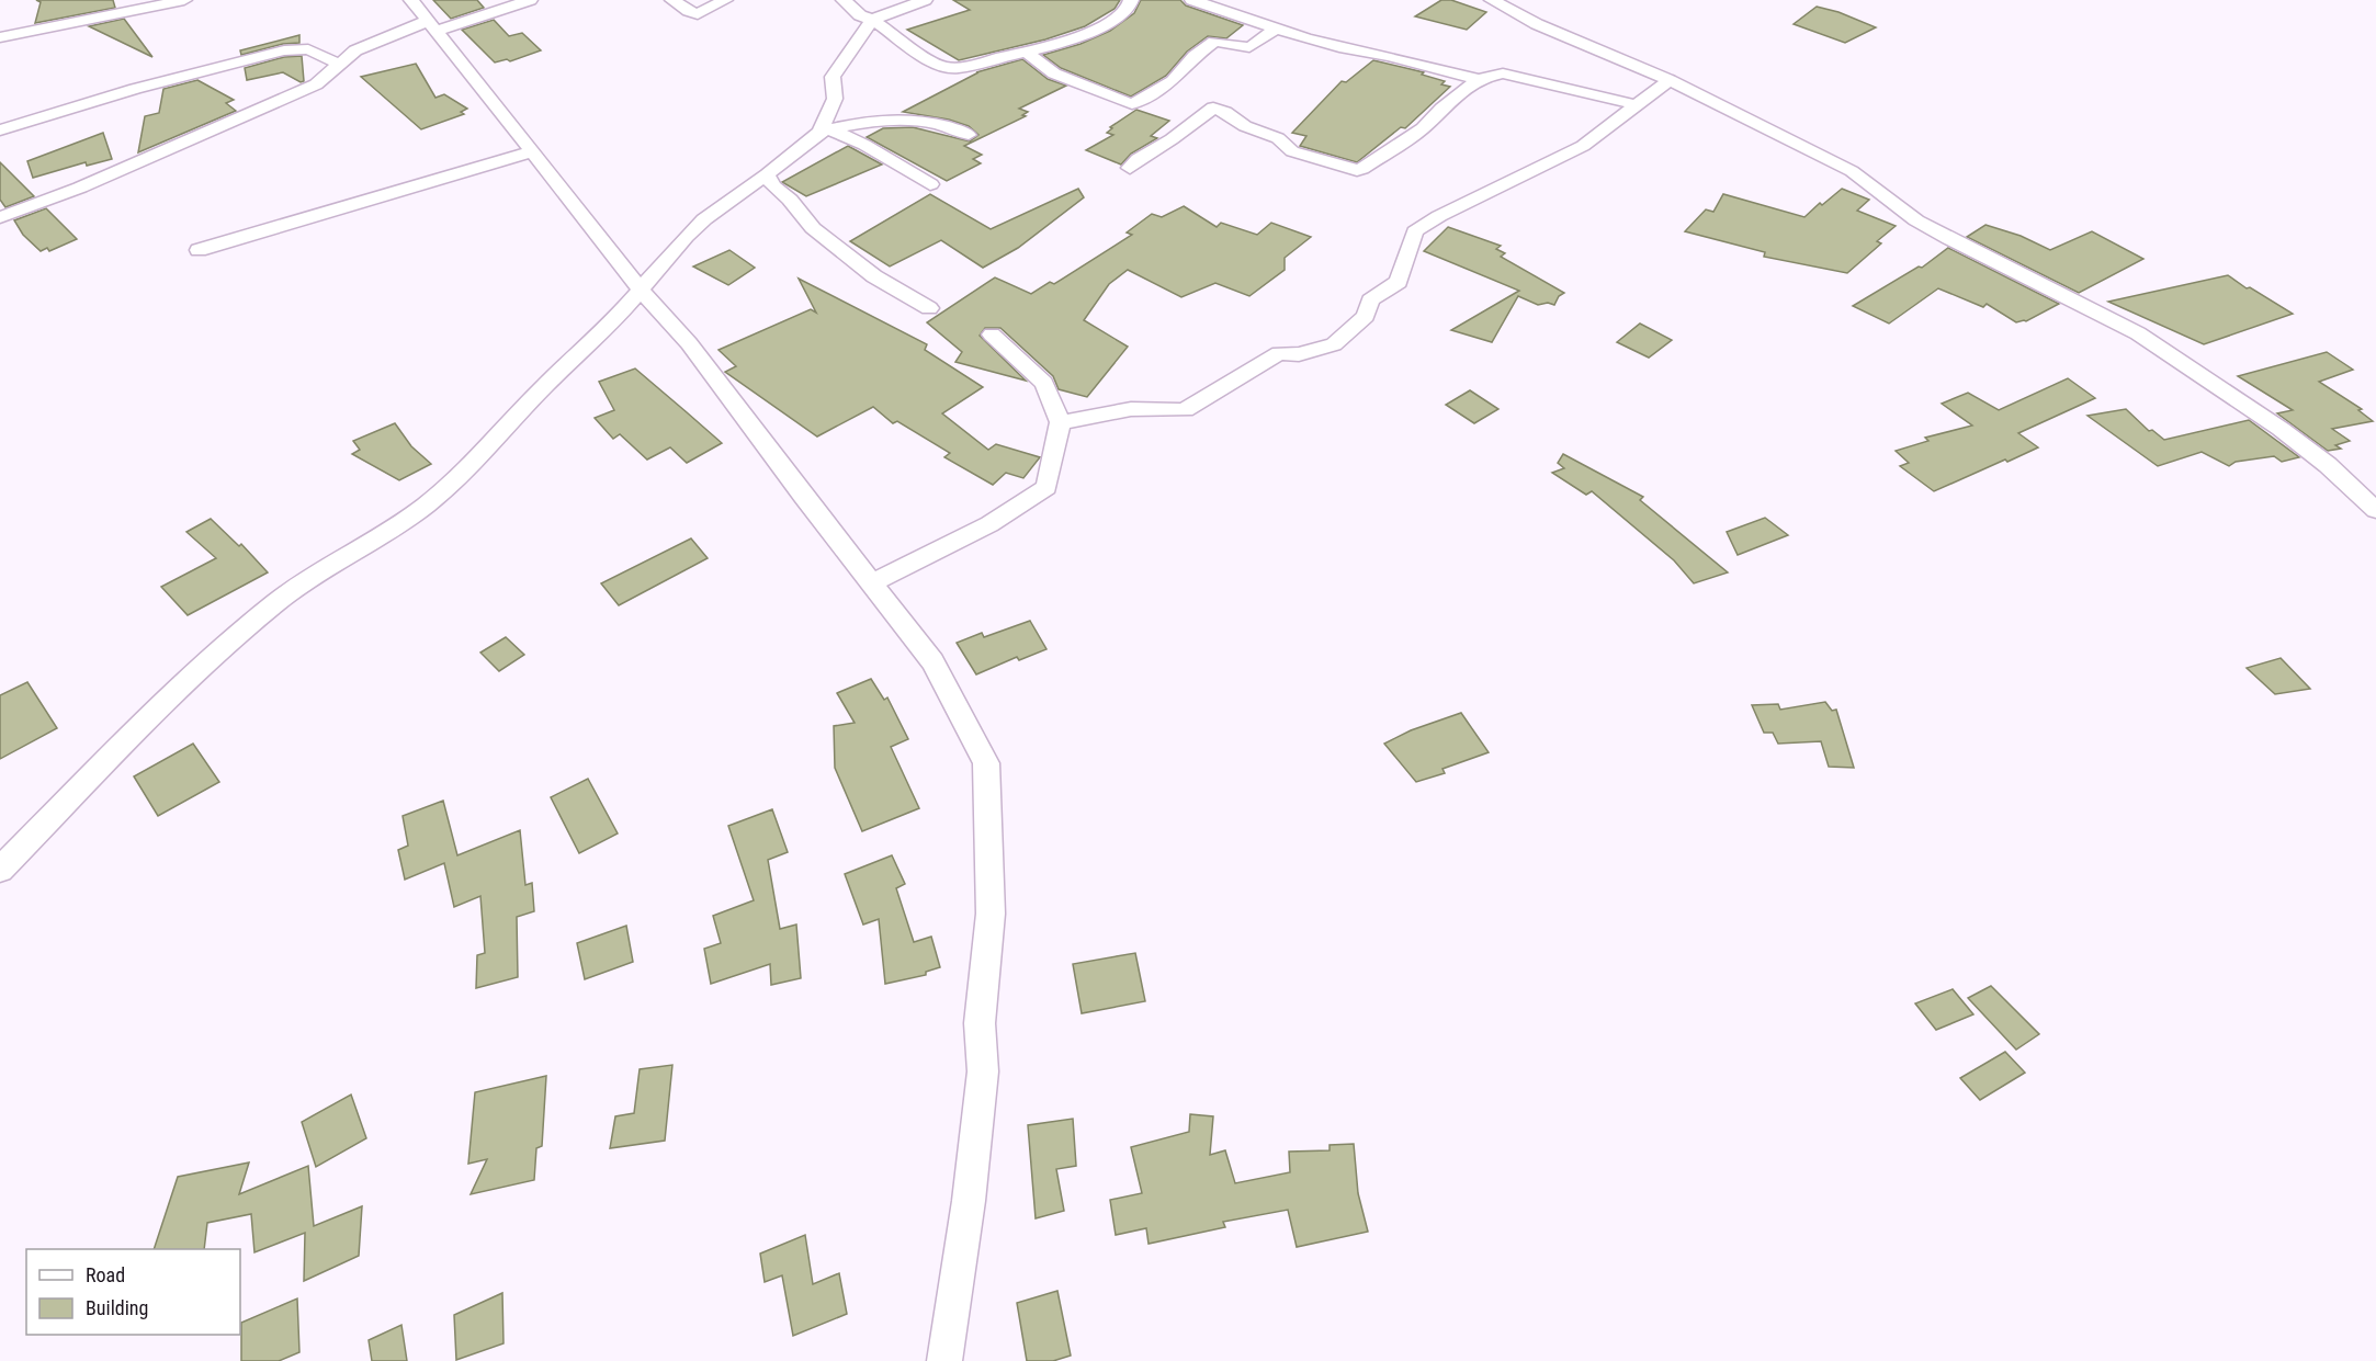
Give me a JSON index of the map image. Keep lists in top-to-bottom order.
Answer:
{
  "legend": ["Road", "Building"]
}
